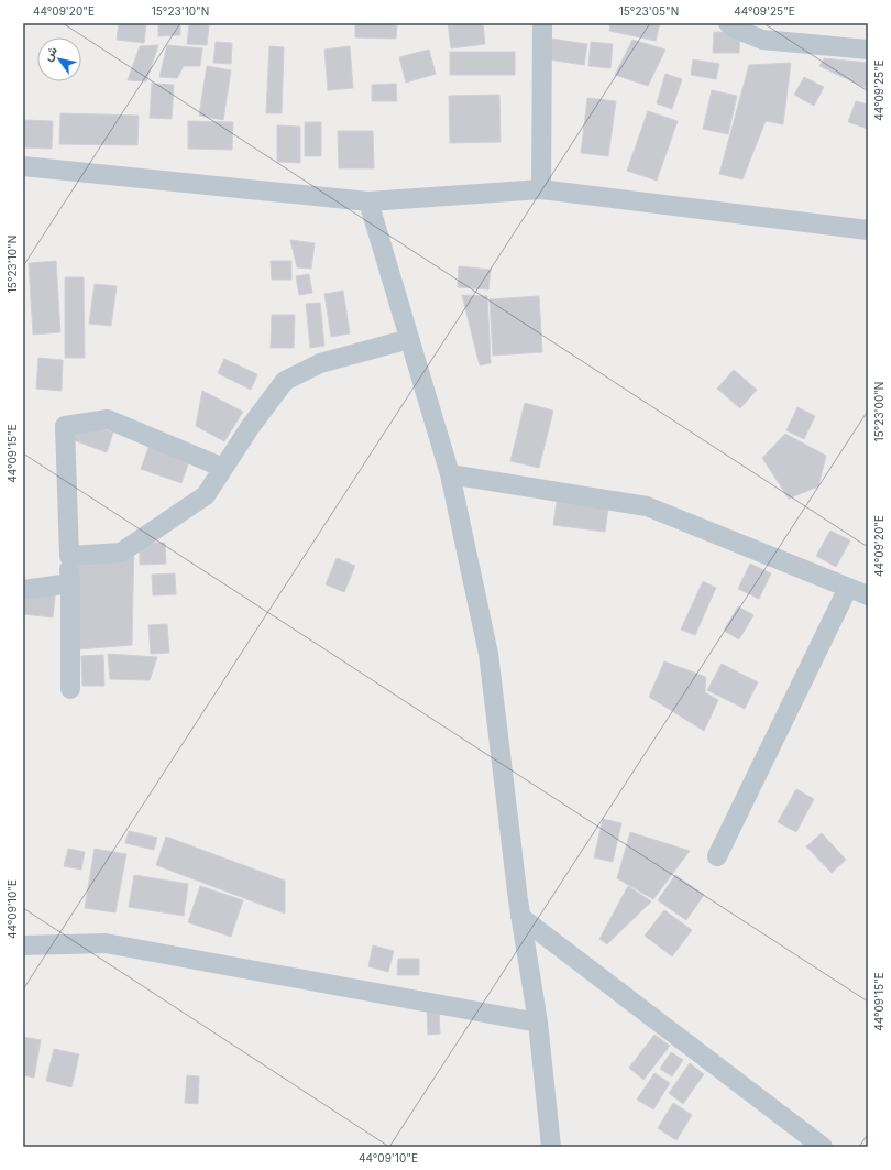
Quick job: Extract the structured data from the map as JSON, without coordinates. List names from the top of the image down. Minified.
{"north":"top left","coordinates":["44°09'20\"E","15°23'10\"N","15°23'05\"N","44°09'25\"E","15°23'00\"N","44°09'15\"E","44°09'10\"E"]}
